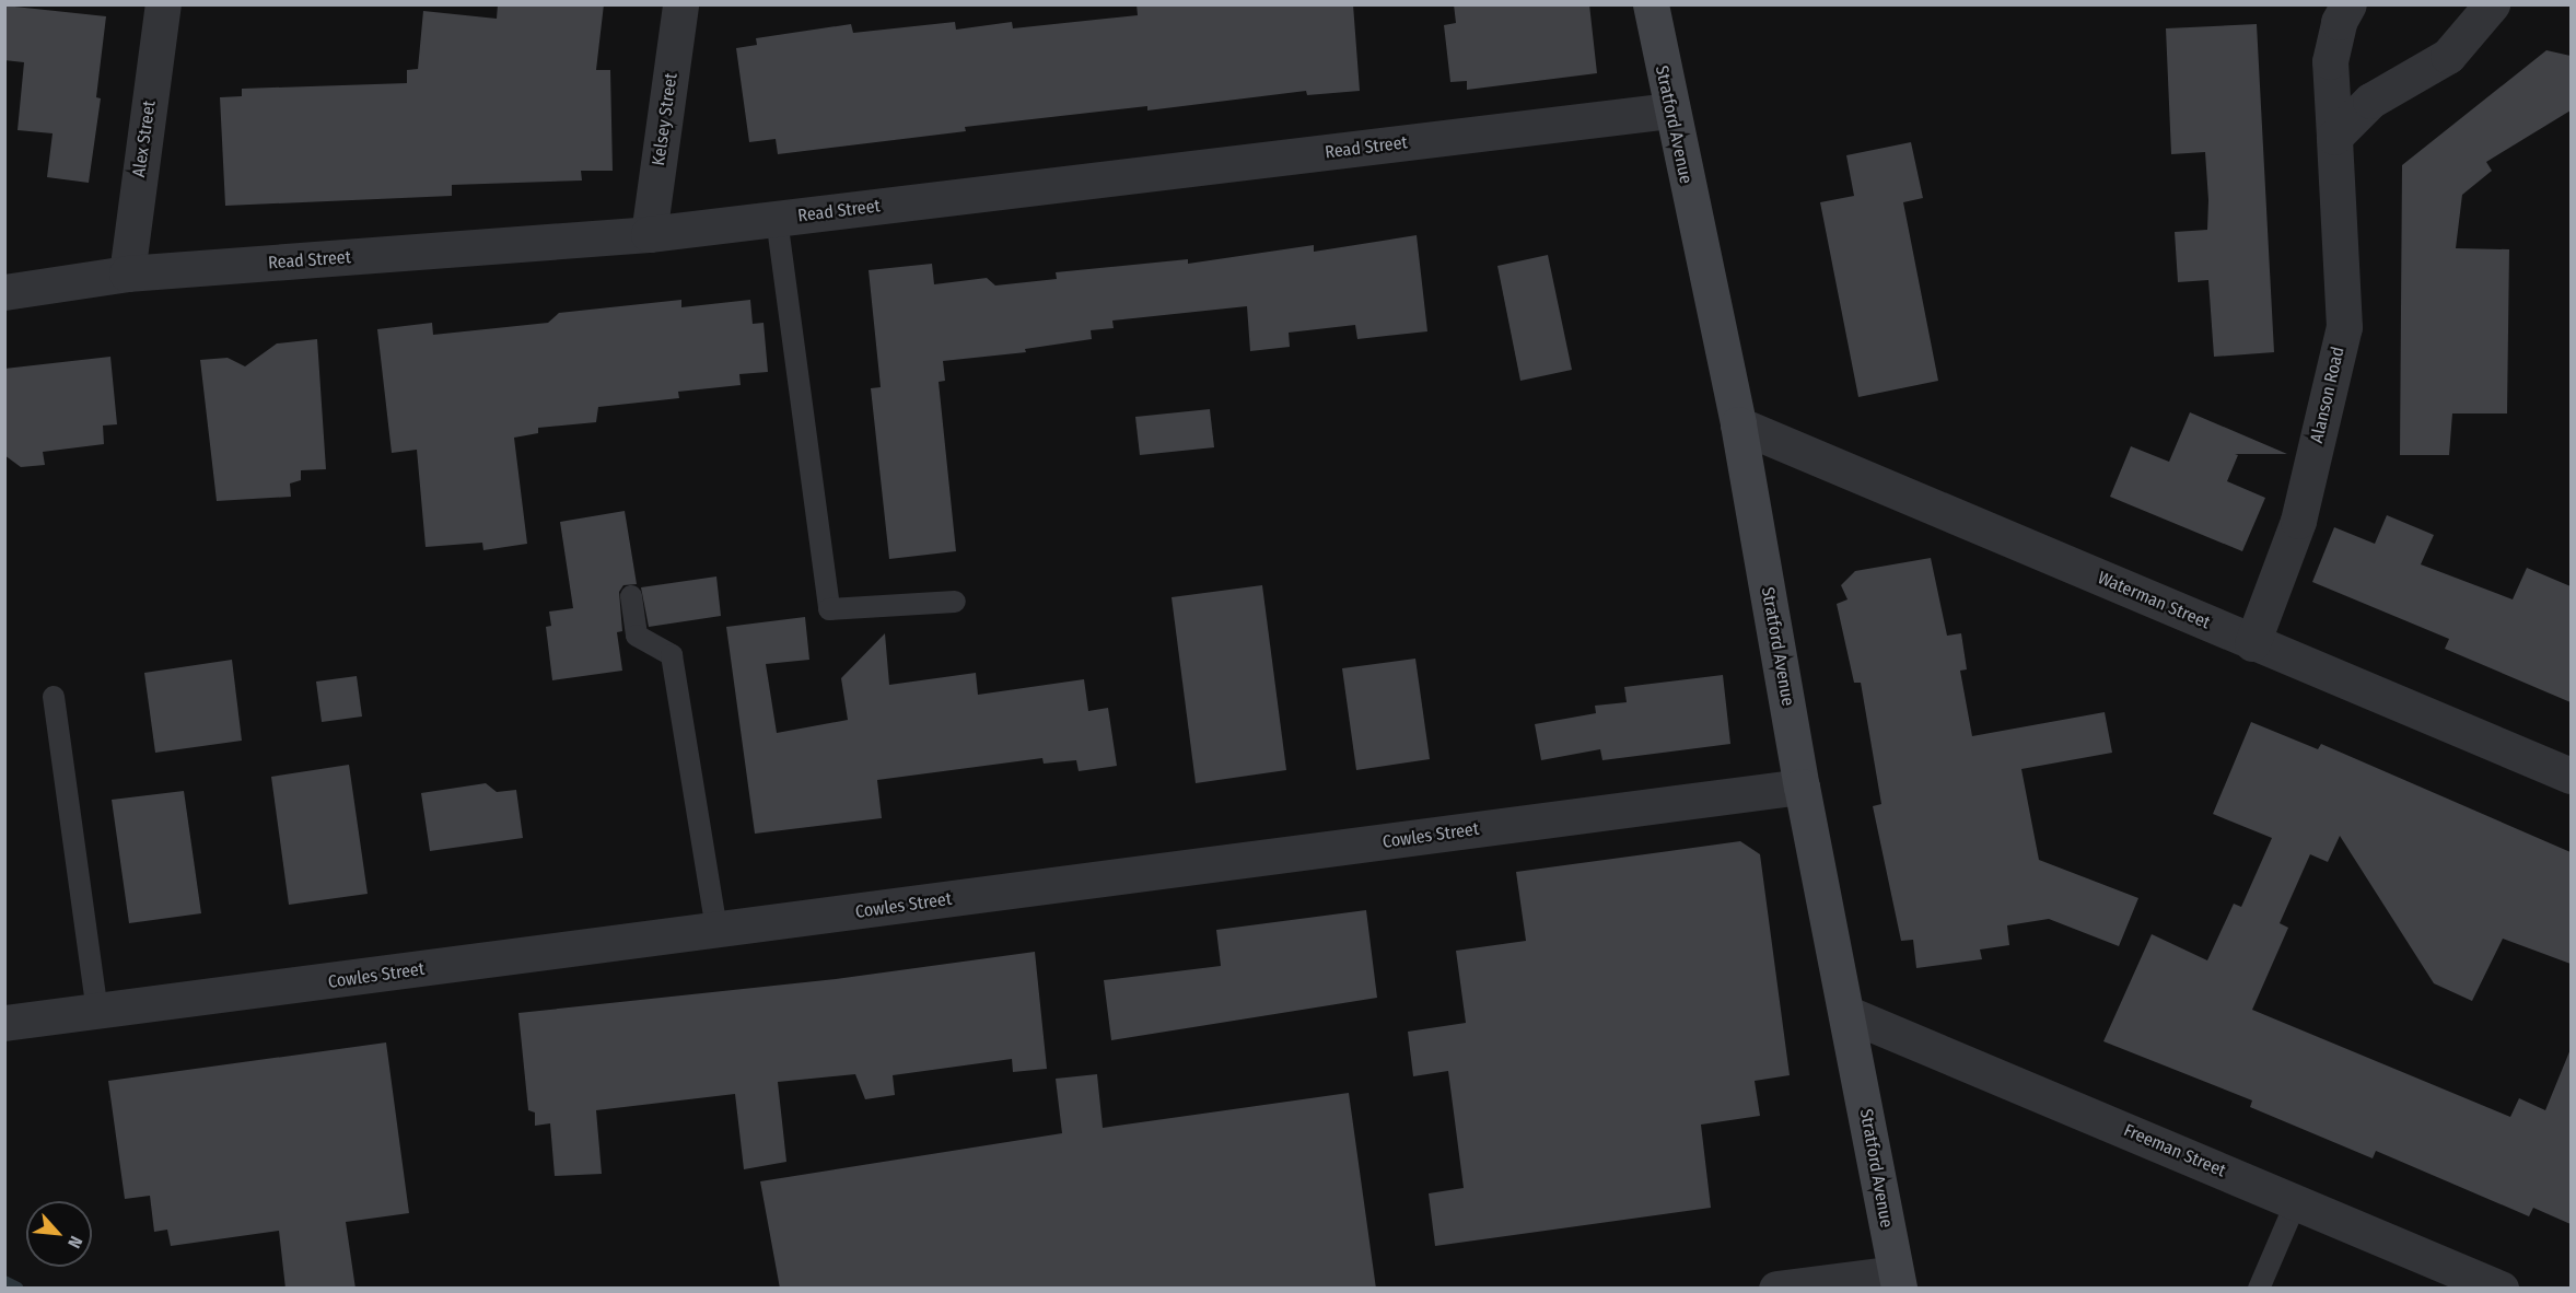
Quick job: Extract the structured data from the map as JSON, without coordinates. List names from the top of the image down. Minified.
{"streets":{"main road":["Stratford Avenue"],"street":["Kelsey Street","Alex Street","Read Street","Alanson Road","Waterman Street","Cowles Street","Freeman Street"]},"crossings":[["Kelsey Street","Read Street"],["Stratford Avenue","Read Street"],["Stratford Avenue","Waterman Street"],["Stratford Avenue","Cowles Street"],["Stratford Avenue","Freeman Street"],["Alex Street","Read Street"],["Alanson Road","Waterman Street"]],"north":"bottom right"}
